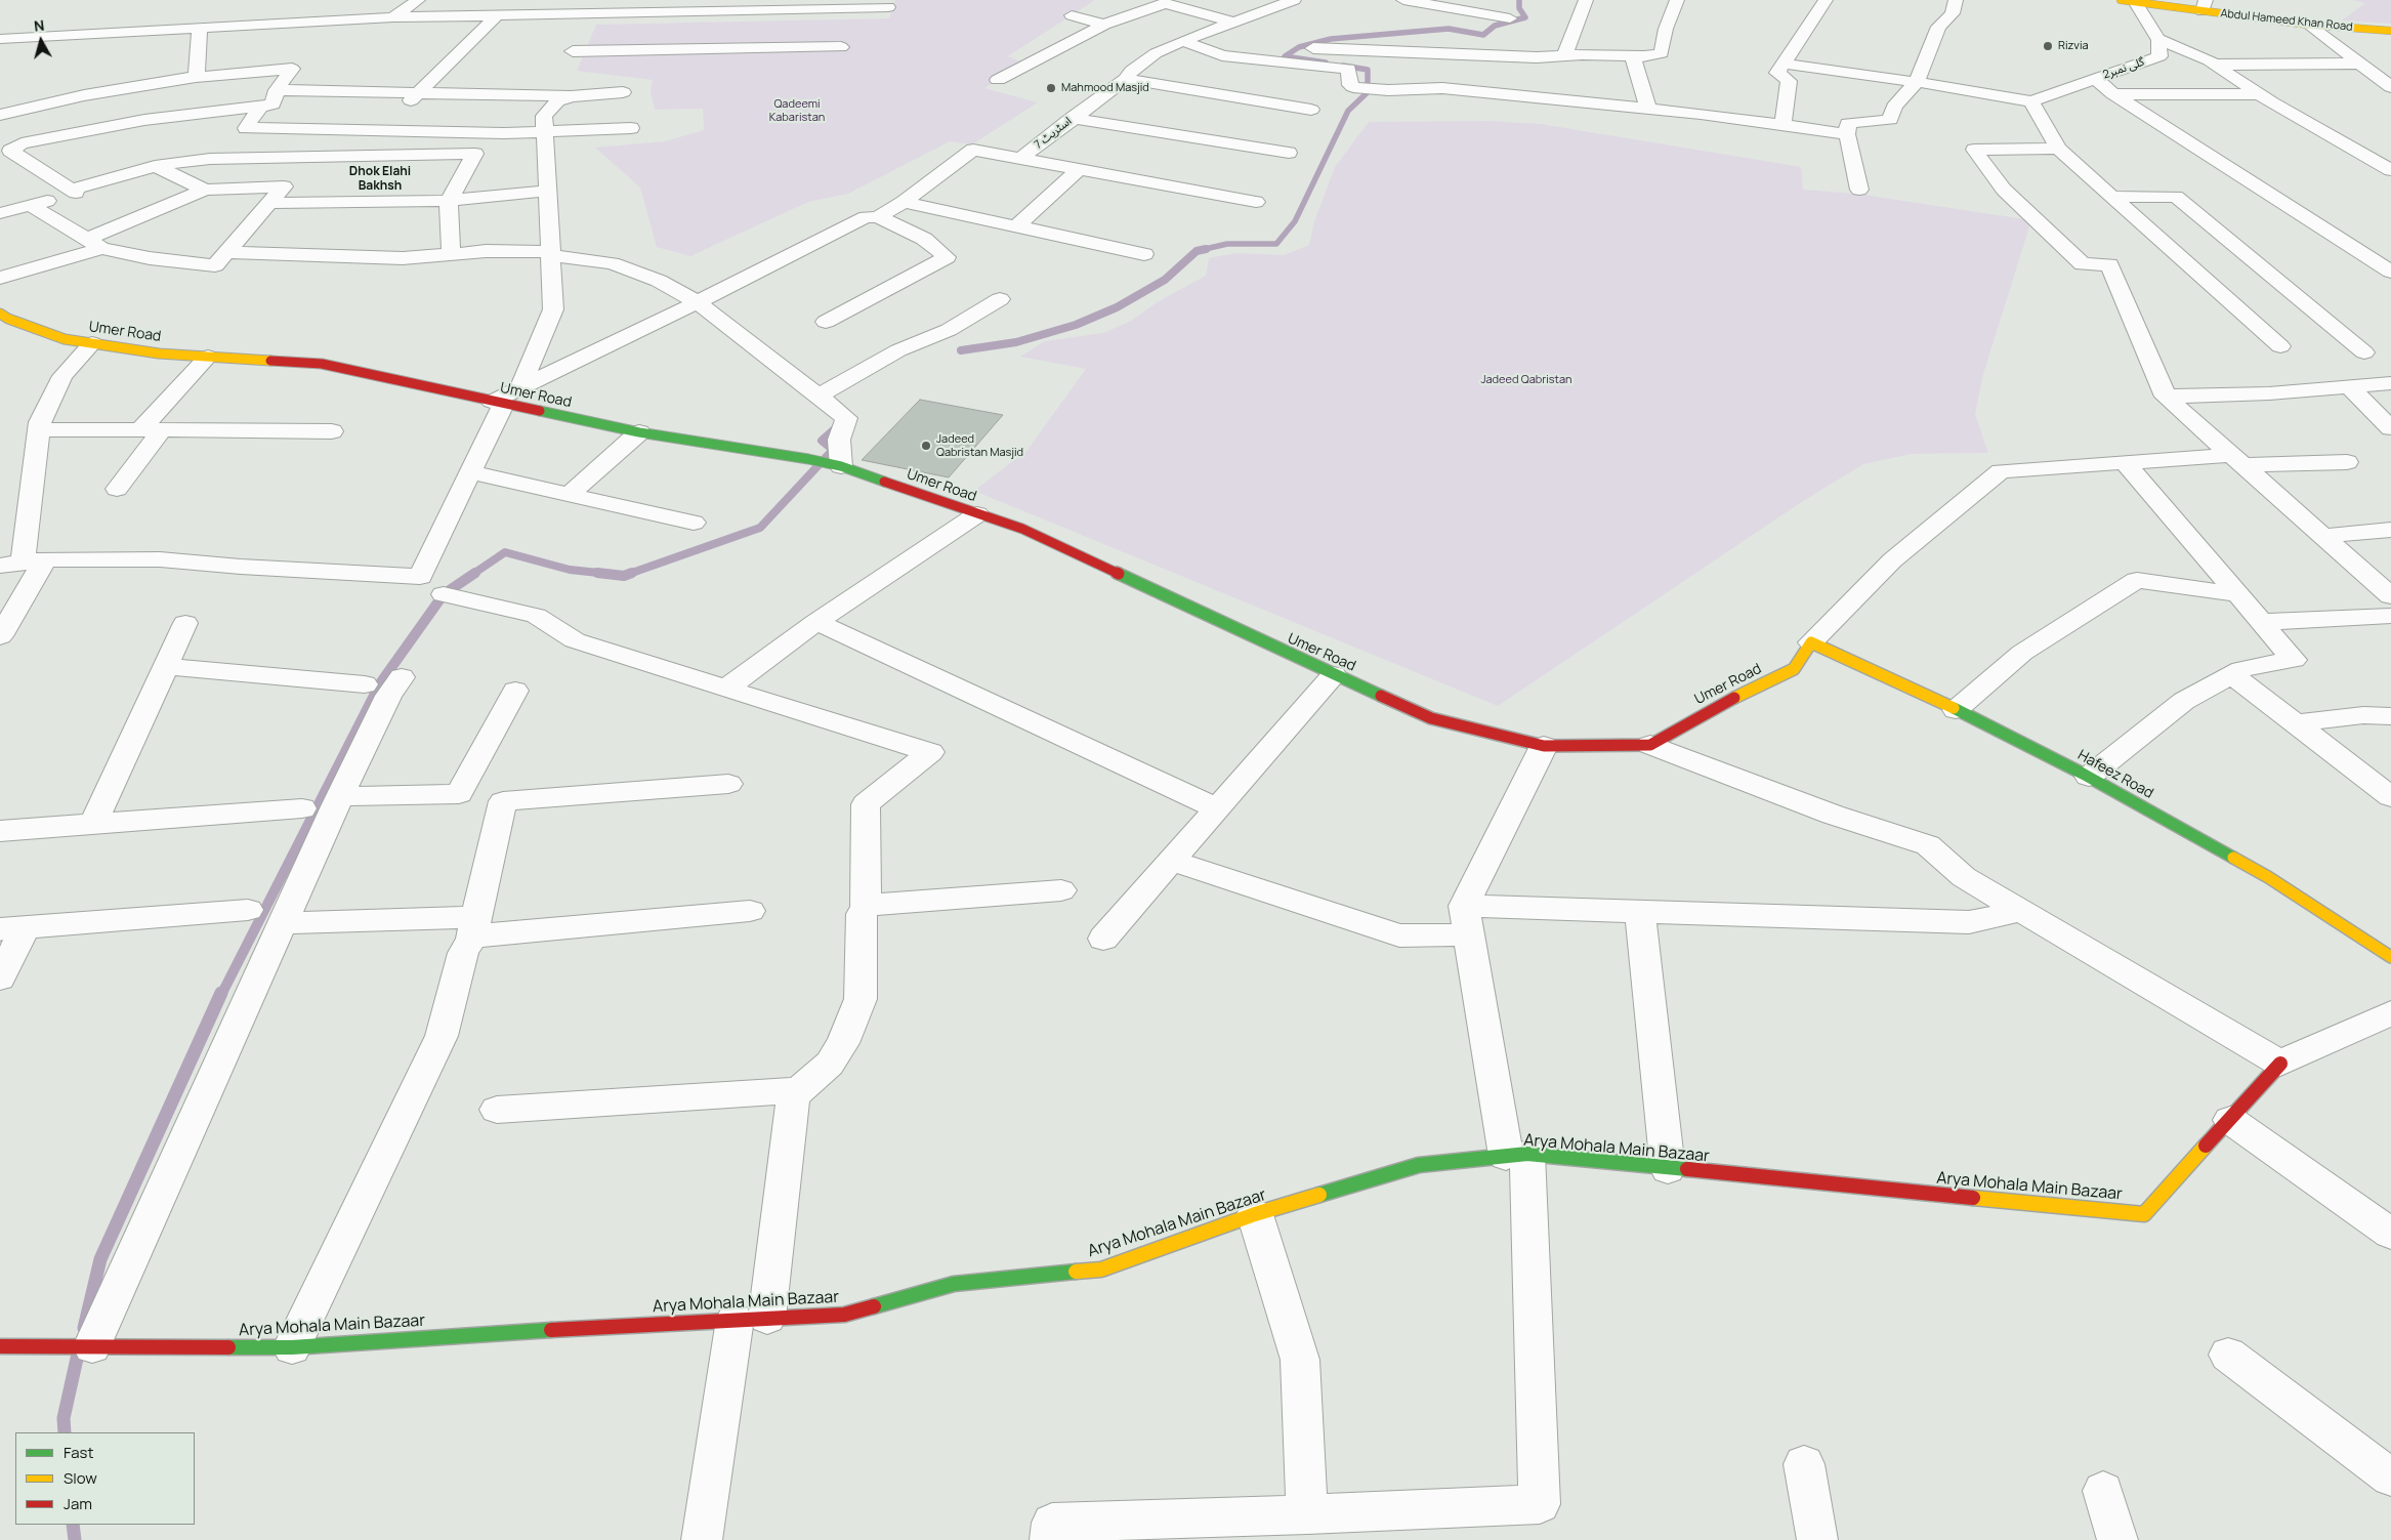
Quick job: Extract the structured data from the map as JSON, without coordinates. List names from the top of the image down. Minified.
{"streets":{"street":["Abdul Hameed Khan Road","گلی نمبر2","اسٹریٹ 7","Umer Road","Hafeez Road","Arya Mohala Main Bazaar"]},"crossings":[["Umer Road","Hafeez Road"]],"districts":["Dhok Elahi Bakhsh"],"parks":["Qadeemi Kabaristan","Jadeed Qabristan"],"places":["Rizvia","Mahmood Masjid","Jadeed Qabristan Masjid"],"legend":["Fast","Slow","Jam"],"north":"top"}
